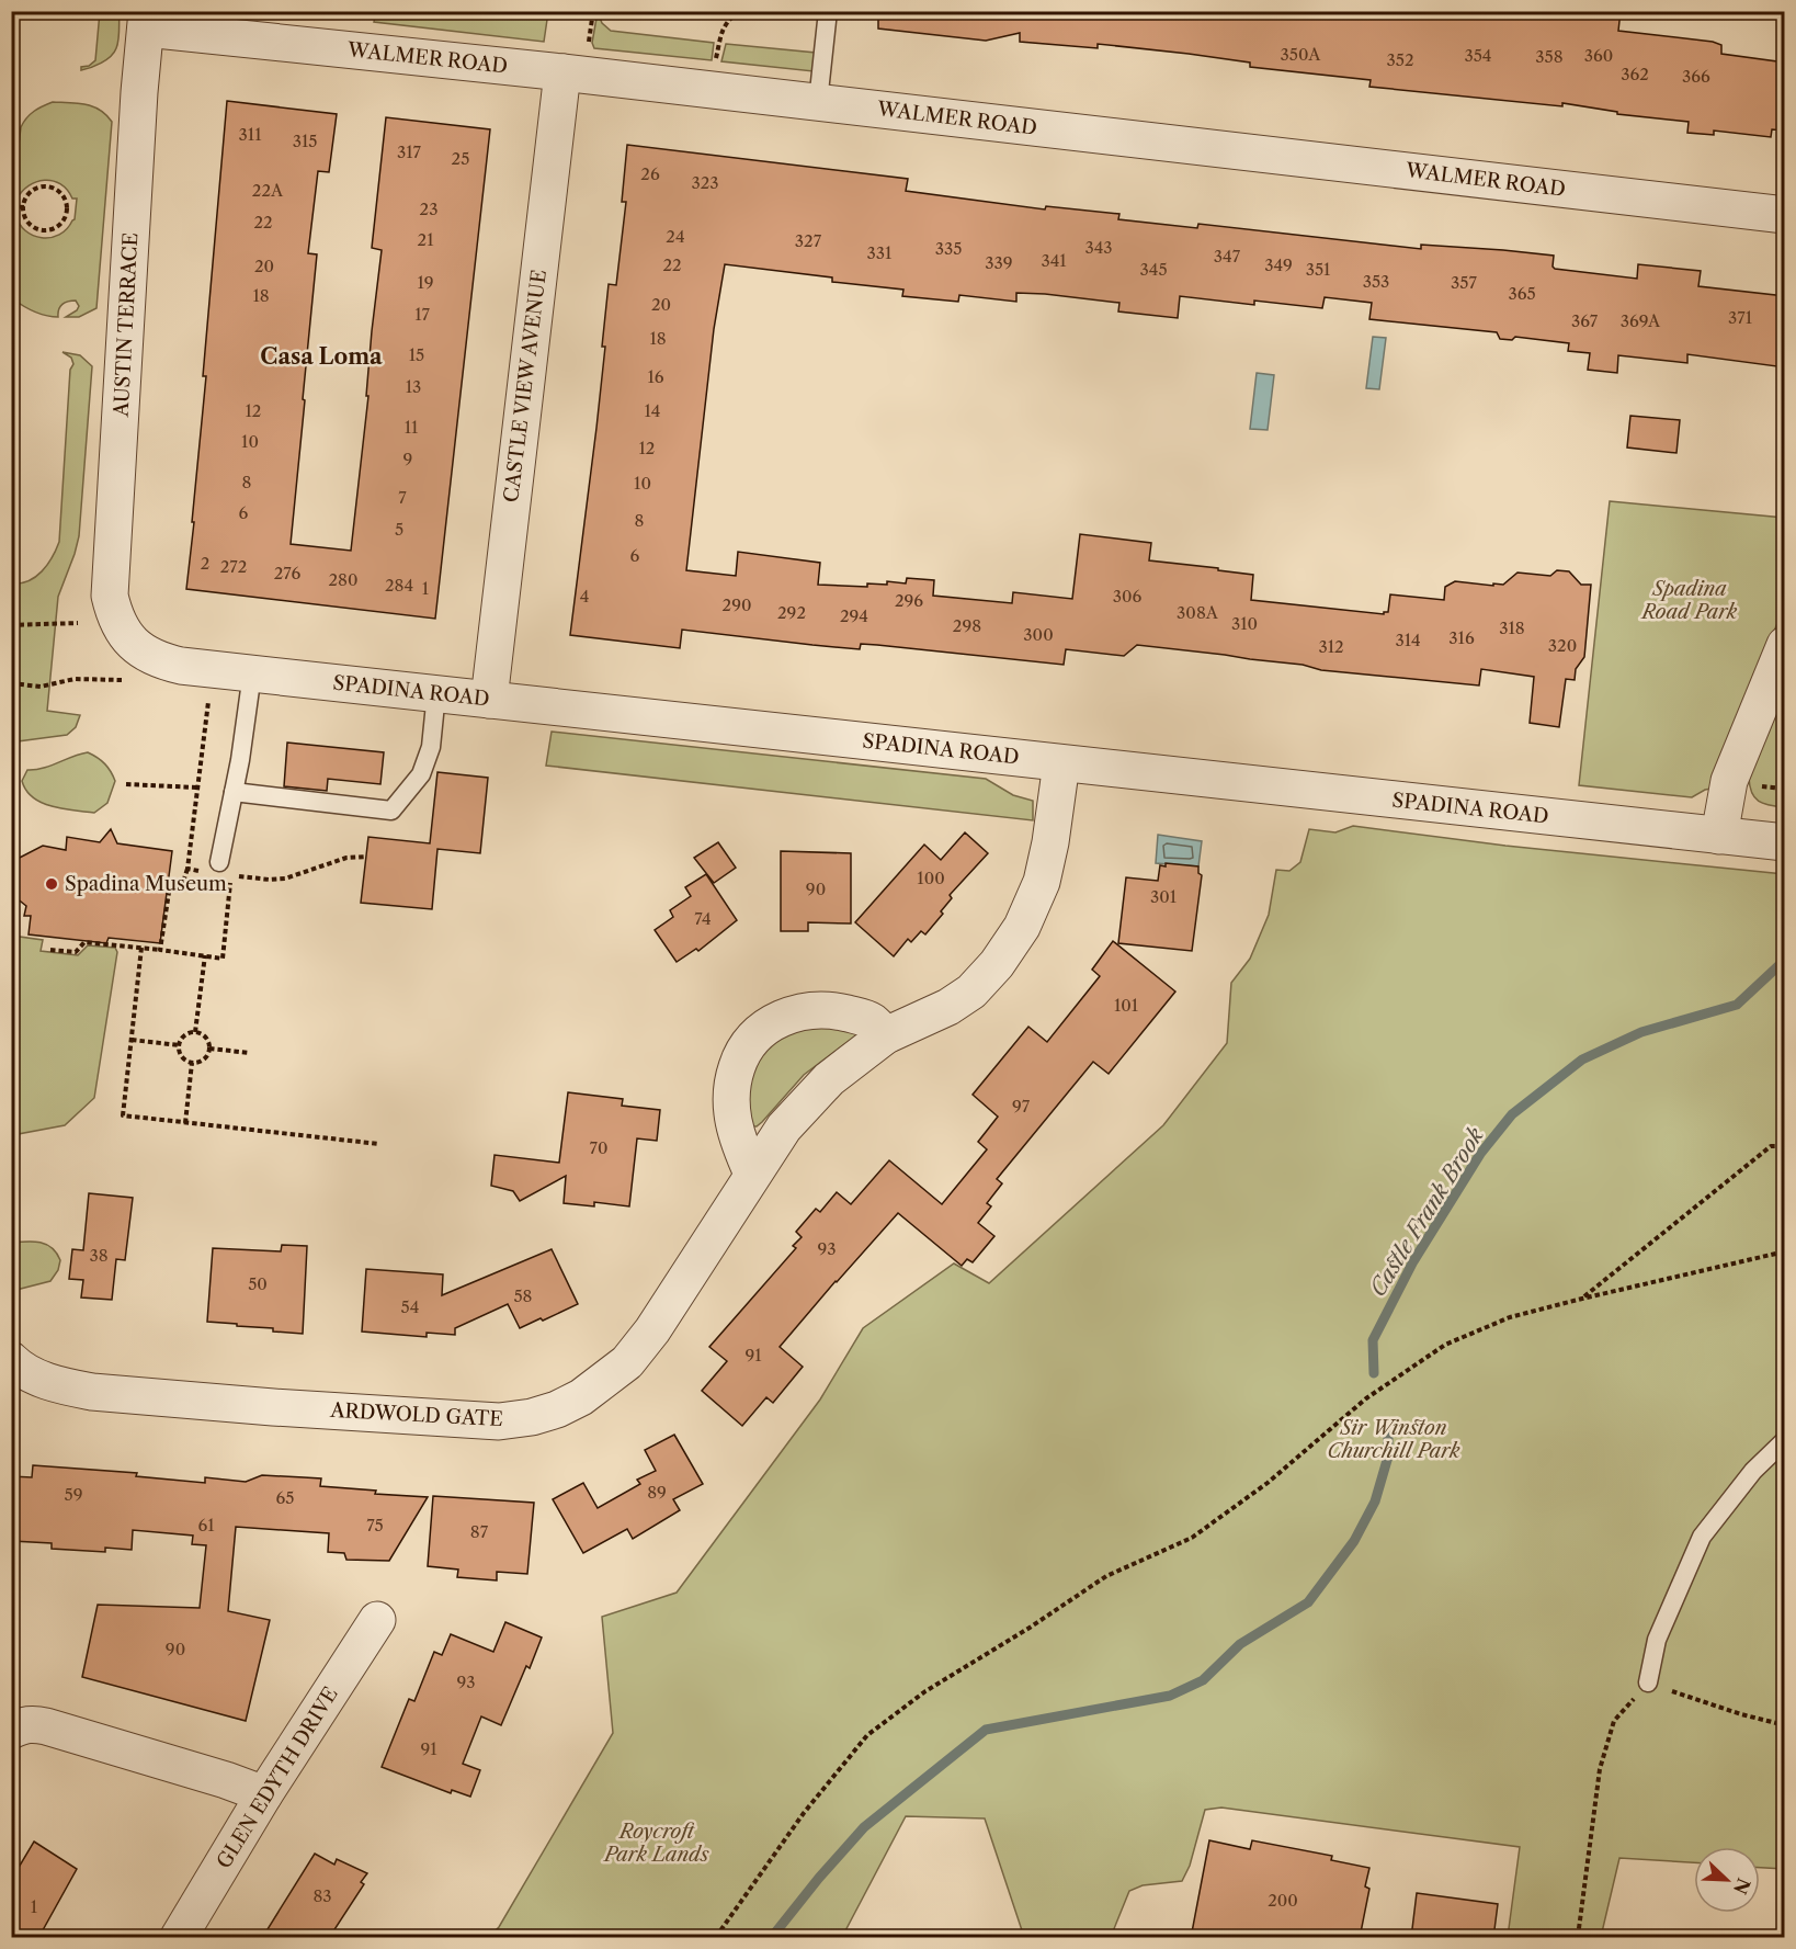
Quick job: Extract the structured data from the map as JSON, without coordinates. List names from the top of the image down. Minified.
{"streets":{"street":["WALMER ROAD","AUSTIN TERRACE","CASTLE VIEW AVENUE","SPADINA ROAD","ARDWOLD GATE","GLEN EDYTH DRIVE"]},"crossings":[["WALMER ROAD","AUSTIN TERRACE"],["WALMER ROAD","CASTLE VIEW AVENUE"],["AUSTIN TERRACE","SPADINA ROAD"],["CASTLE VIEW AVENUE","SPADINA ROAD"],["SPADINA ROAD","ARDWOLD GATE"]],"districts":["Casa Loma"],"water":["Castle Frank Brook"],"parks":["Spadina Road Park","Sir Winston Churchill Park","Roycroft Park Lands"],"places":["Spadina Museum"],"house_numbers":["350A","354","360","358","352","362","366","311","315","317","25","26","323","22A","23","22","24","21","327","343","335","331","347","341","339","22","349","20","345","351","353","19","357","365","18","20","17","371","367","369A","18","15","16","13","12","14","11","10","12","9","8","10","7","6","8","5","6","2","272","276","280","284","1","4","306","296","290","292","308A","294","310","298","318","300","316","314","320","312","100","90","301","74","101","97","70","93","38","50","58","54","91","89","59","65","61","75","87","90","93","91","83","200","1"],"north":"bottom right"}
